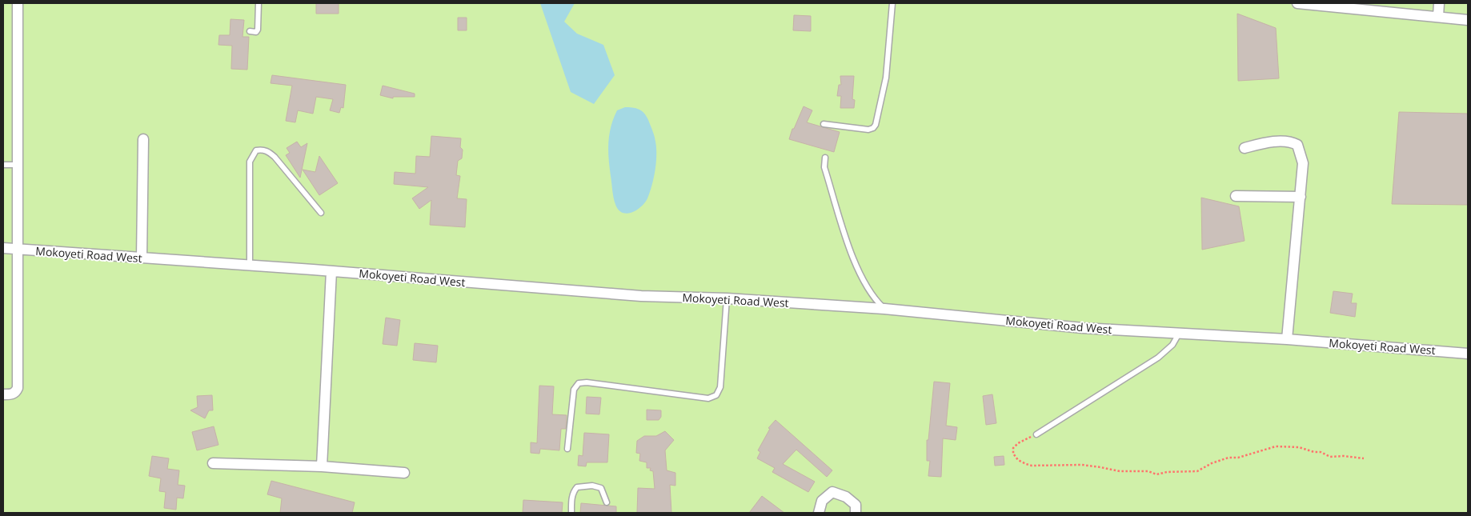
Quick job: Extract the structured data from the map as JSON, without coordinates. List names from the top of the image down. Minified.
{"streets":{"street":["Mokoyeti Road West"]}}
